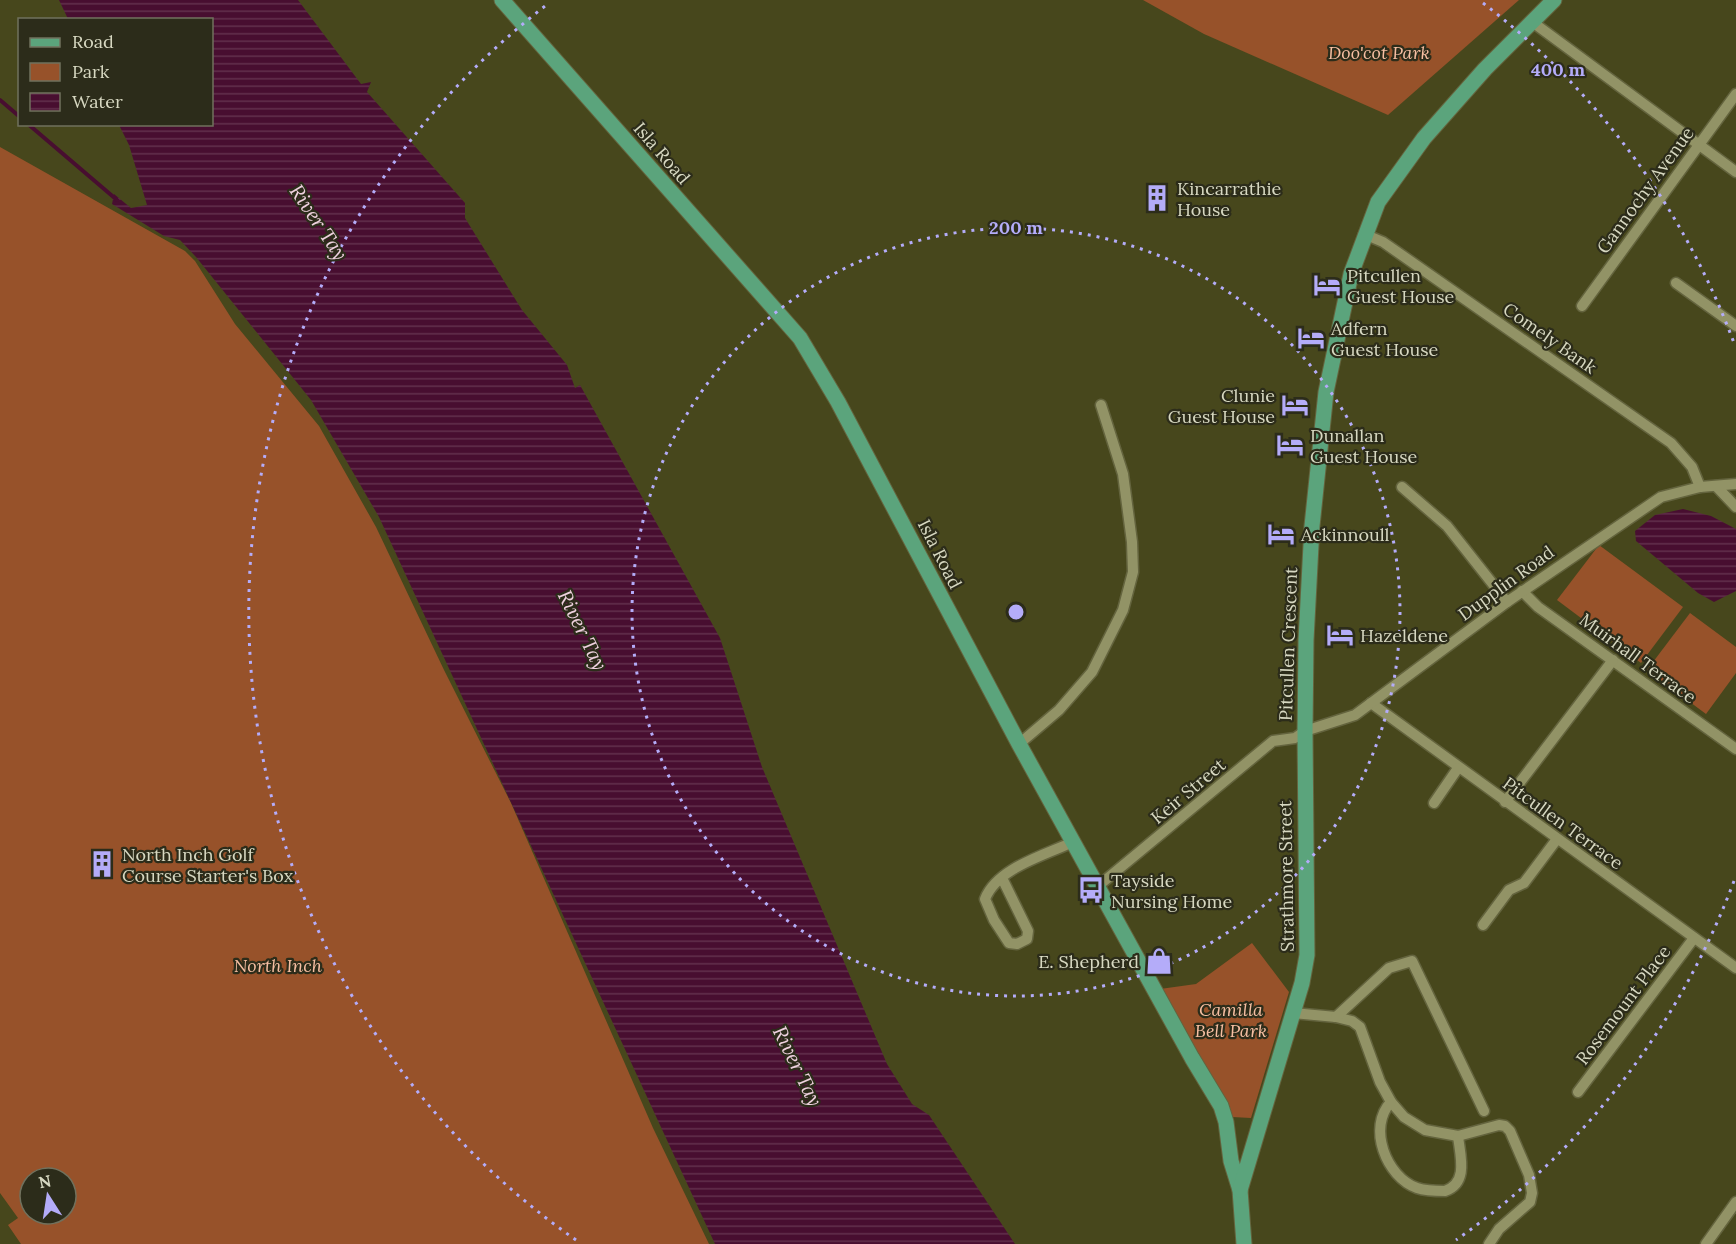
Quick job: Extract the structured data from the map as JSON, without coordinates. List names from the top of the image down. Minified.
{"streets":{"main road":["Isla Road","Pitcullen Crescent","Strathmore Street"],"street":["Gannochy Avenue","Comely Bank","Dupplin Road","Muirhall Terrace","Keir Street","Pitcullen Terrace","Rosemount Place"]},"crossings":[["Isla Road","Keir Street"],["Isla Road","Strathmore Street"],["Comely Bank","Dupplin Road"],["Comely Bank","Pitcullen Crescent"],["Dupplin Road","Pitcullen Crescent"],["Dupplin Road","Muirhall Terrace"],["Dupplin Road","Keir Street"],["Dupplin Road","Pitcullen Terrace"],["Dupplin Road","Strathmore Street"],["Pitcullen Crescent","Keir Street"],["Pitcullen Crescent","Strathmore Street"],["Keir Street","Strathmore Street"],["Pitcullen Terrace","Rosemount Place"]],"water":["River Tay"],"parks":["Doo'cot Park","North Inch","Camilla Bell Park"],"places":{"building":["Kincarrathie House","North Inch Golf Course Starter's Box"],"hotel":["Pitcullen Guest House","Adfern Guest House","Clunie Guest House","Dunallan Guest House","Ackinnoull","Hazeldene"],"bus stop":["Tayside Nursing Home"],"shop":["E. Shepherd"]},"legend":["Road","Park","Water"],"north":"top","rings":["400 m","200 m"]}
